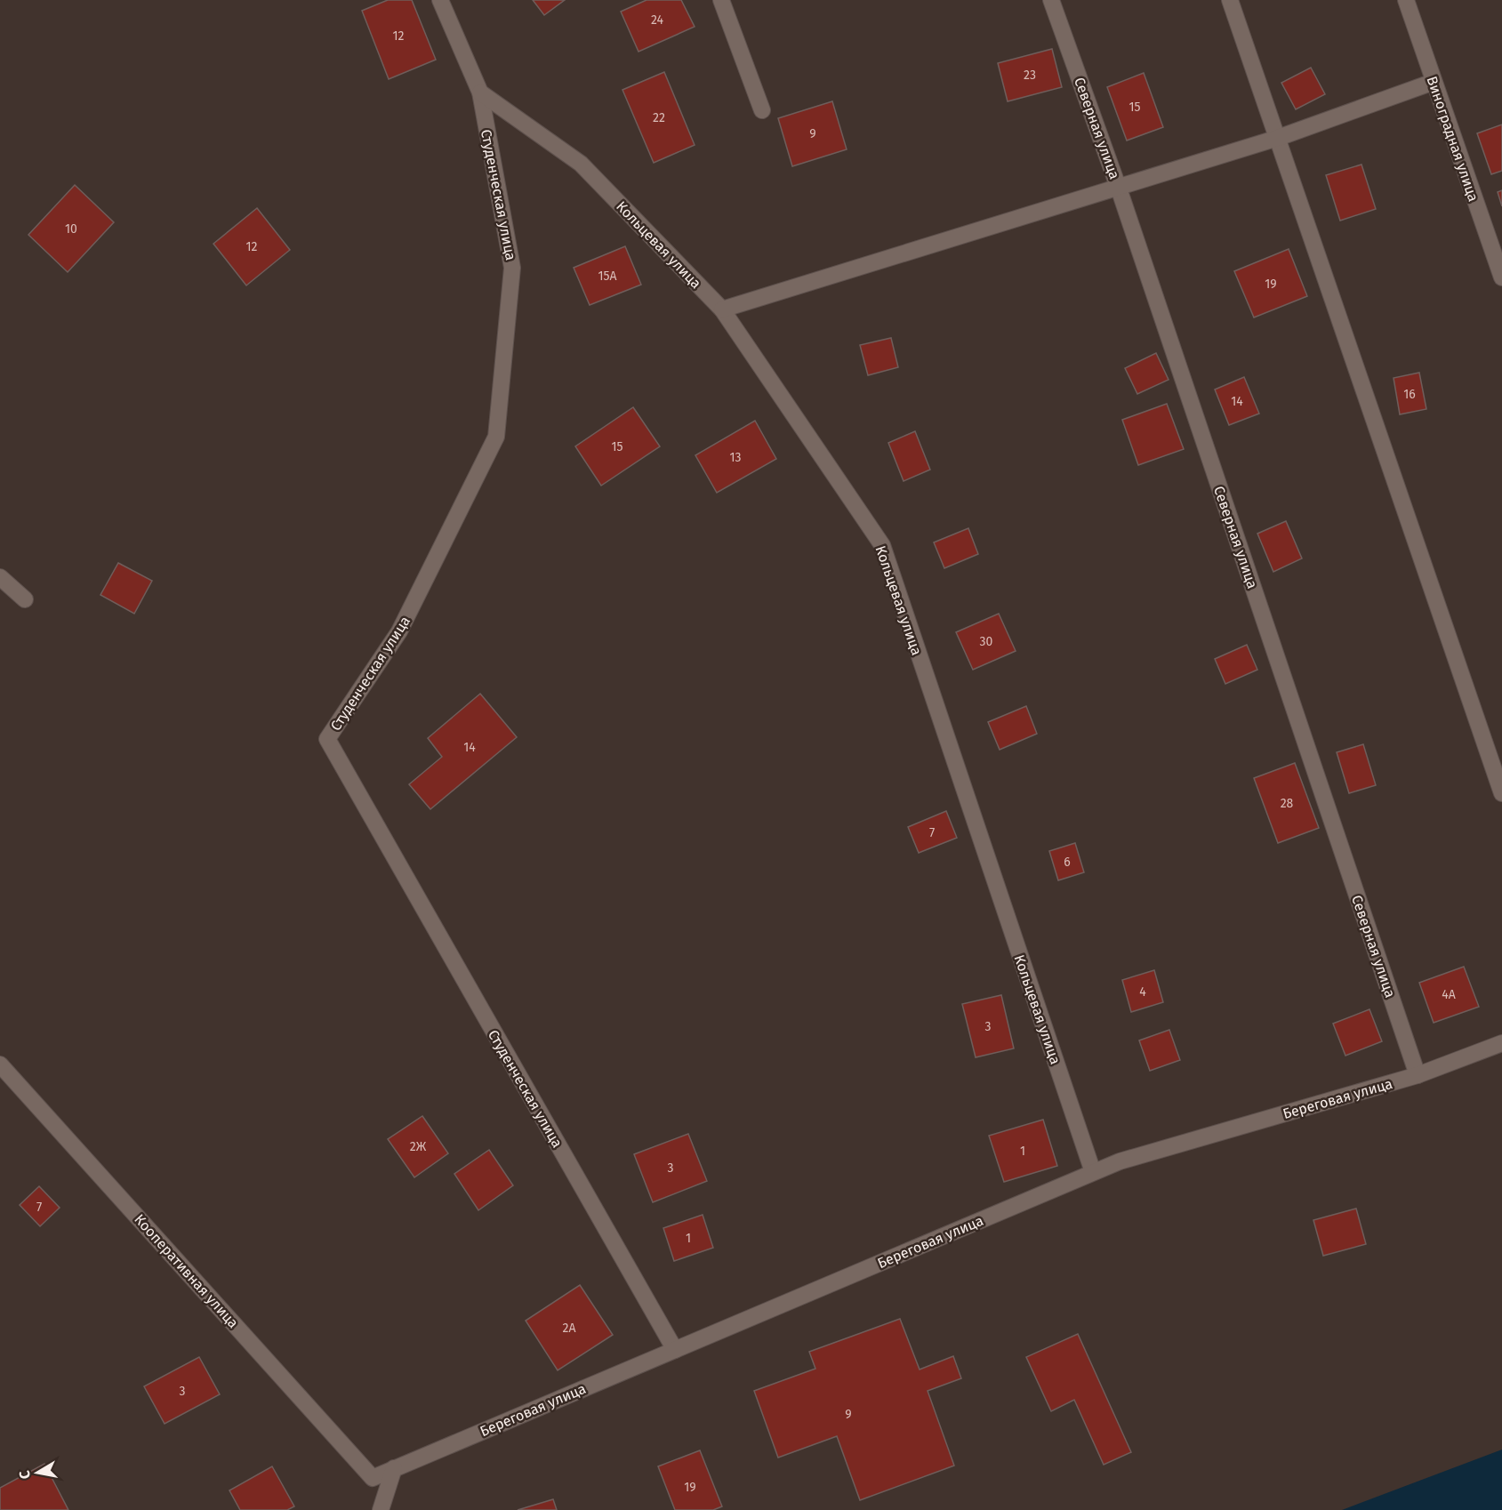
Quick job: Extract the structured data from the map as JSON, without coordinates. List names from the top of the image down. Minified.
{"streets":{"street":["Северная улица","Виноградная улица","Студенческая улица","Кольцевая улица","Береговая улица","Кооперативная улица"]},"crossings":[["Северная улица","Береговая улица"],["Студенческая улица","Кольцевая улица"],["Студенческая улица","Береговая улица"],["Кольцевая улица","Береговая улица"],["Береговая улица","Кооперативная улица"]],"house_numbers":["24","12","23","15","22","9","10","12","15А","19","16","14","15","13","30","14","28","7","6","4","4А","3","2Ж","1","3","7","1","2А","3","9","19"],"north":"left"}
